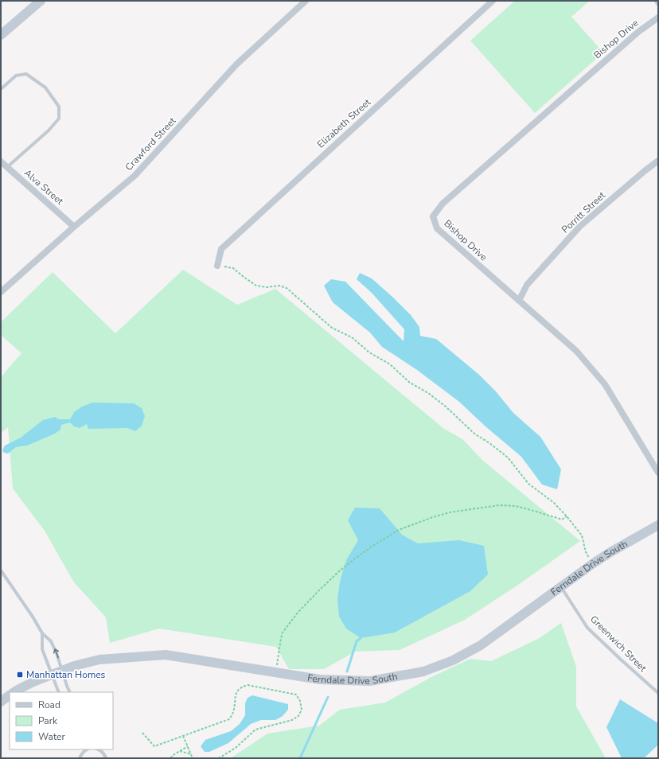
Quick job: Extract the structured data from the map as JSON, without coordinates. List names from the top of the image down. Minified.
{"streets":{"main road":["Ferndale Drive South"],"street":["Bishop Drive","Elizabeth Street","Crawford Street","Alva Street","Porritt Street"],"lane":["Greenwich Street"]},"crossings":[["Bishop Drive","Porritt Street"],["Crawford Street","Alva Street"],["Ferndale Drive South","Greenwich Street"]],"places":{"transit":["Manhattan Homes"]},"legend":["Road","Park","Water"]}
